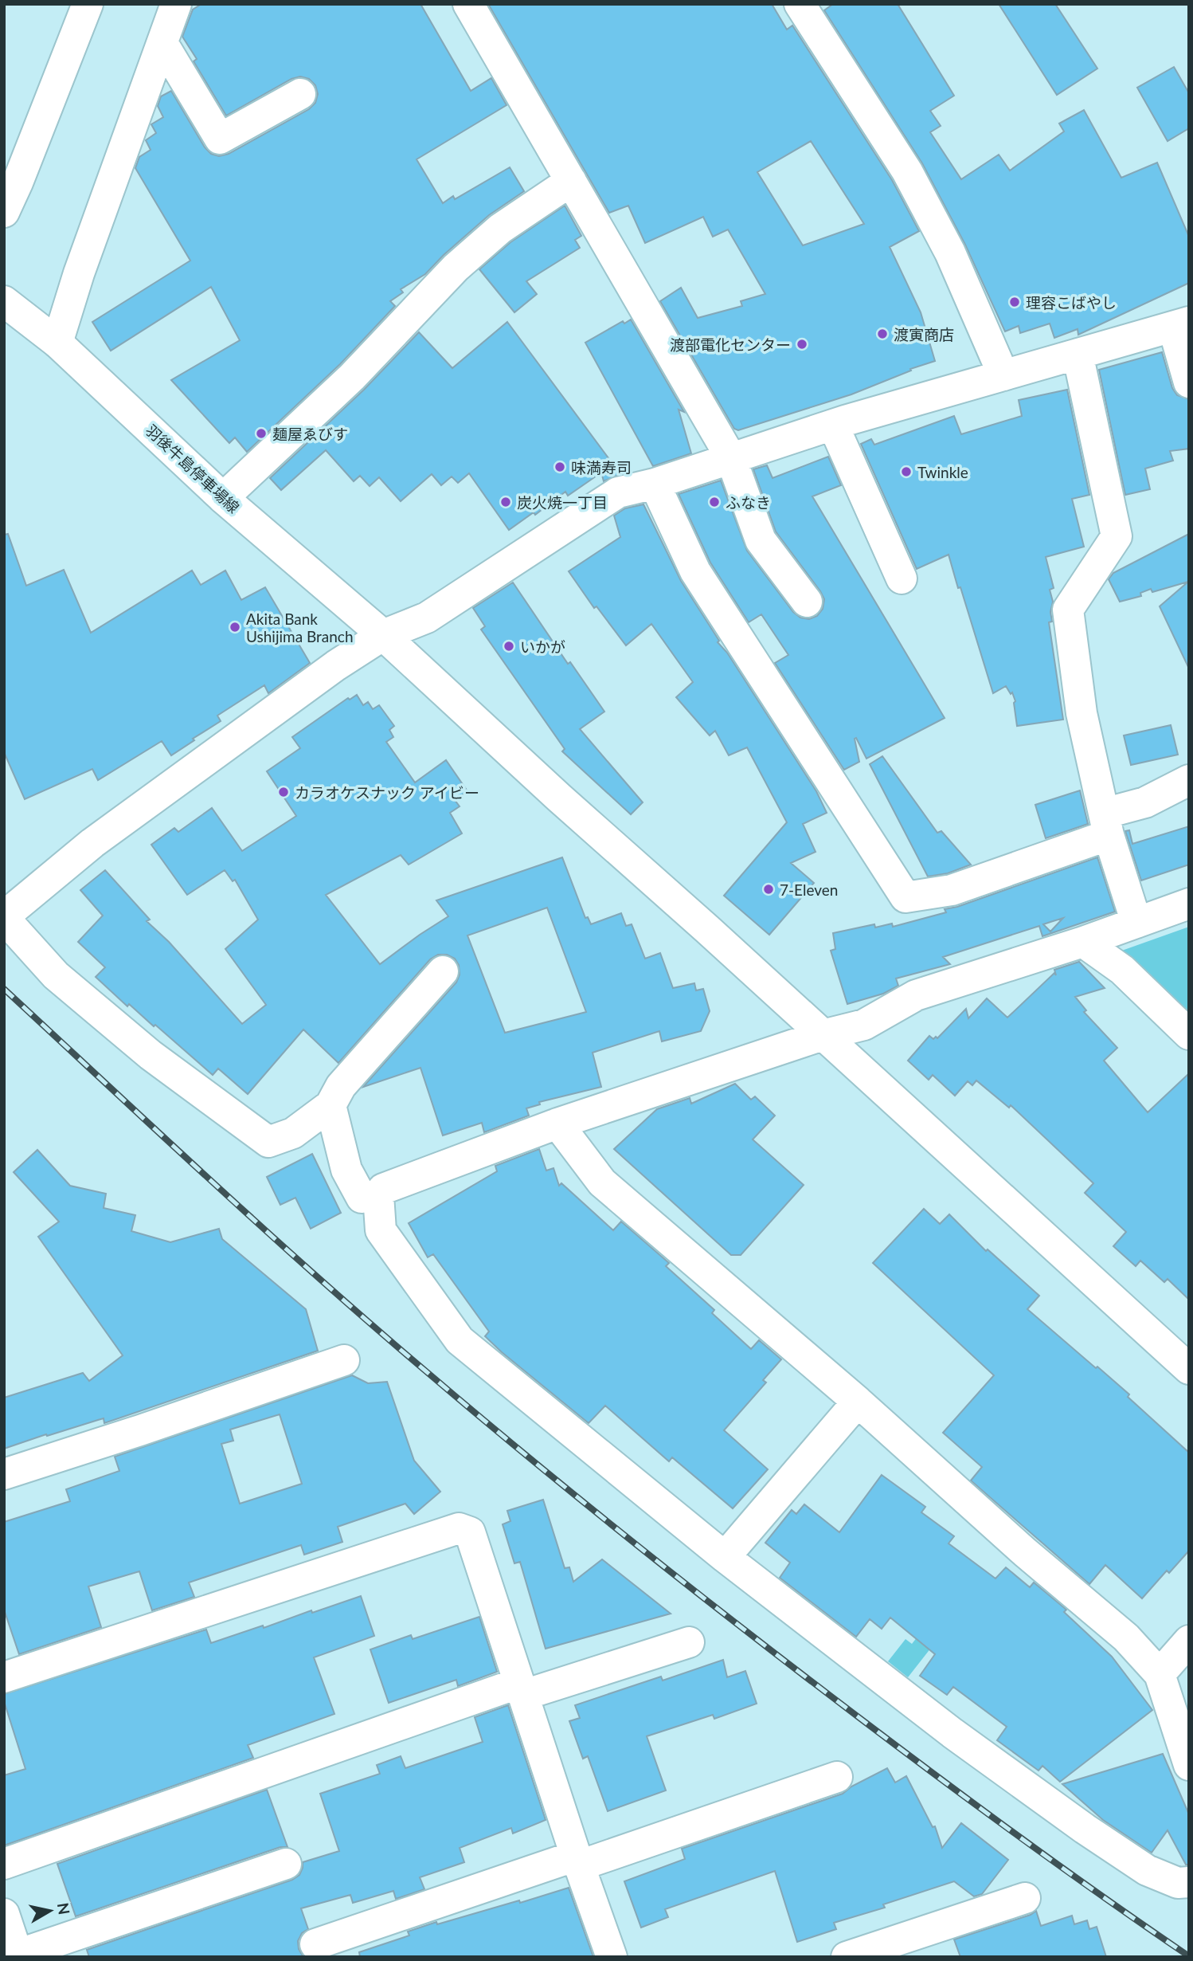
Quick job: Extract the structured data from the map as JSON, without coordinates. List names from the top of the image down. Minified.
{"streets":{"main road":["羽後牛島停車場線"]},"places":["理容こばやし","渡寅商店","渡部電化センター","麺屋ゑびす","味満寿司","Twinkle","炭火焼一丁目","ふなき","Akita Bank Ushijima Branch","いかが","カラオケスナック アイビー","7-Eleven"],"north":"right"}
